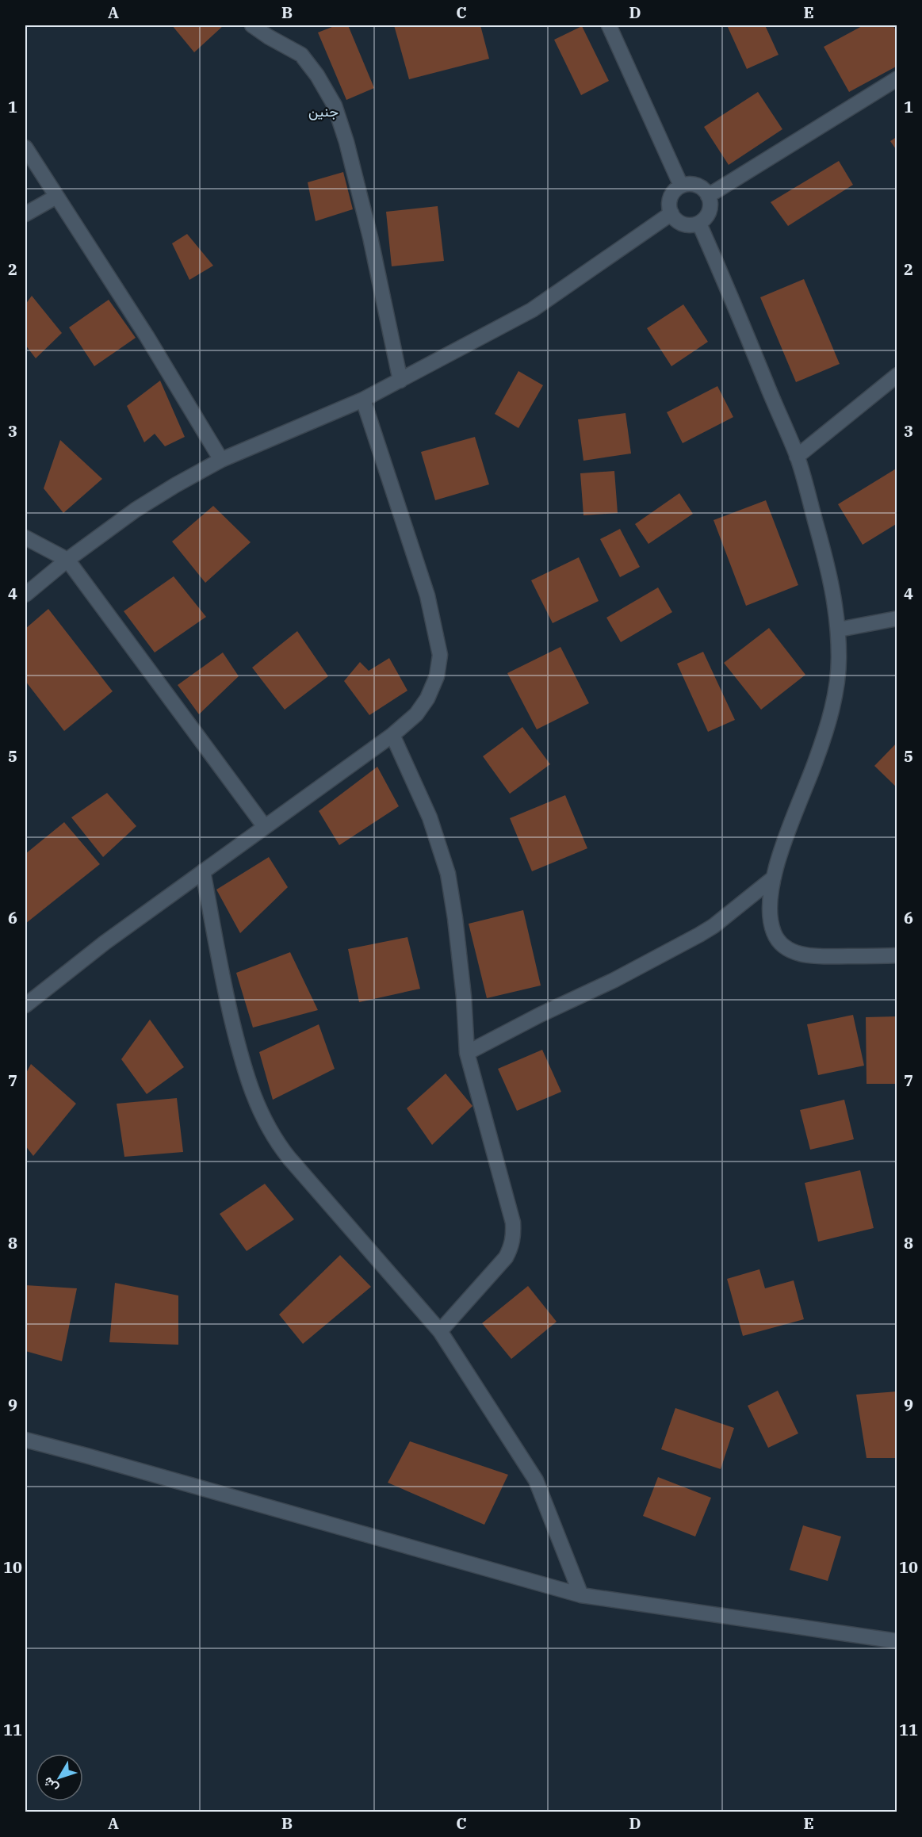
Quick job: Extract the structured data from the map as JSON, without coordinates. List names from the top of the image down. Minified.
{"districts":["جنين"],"north":"bottom left","grid":{"columns":["A","B","C","D","E"],"rows":["1","2","3","4","5","6","7","8","9","10","11"]}}
